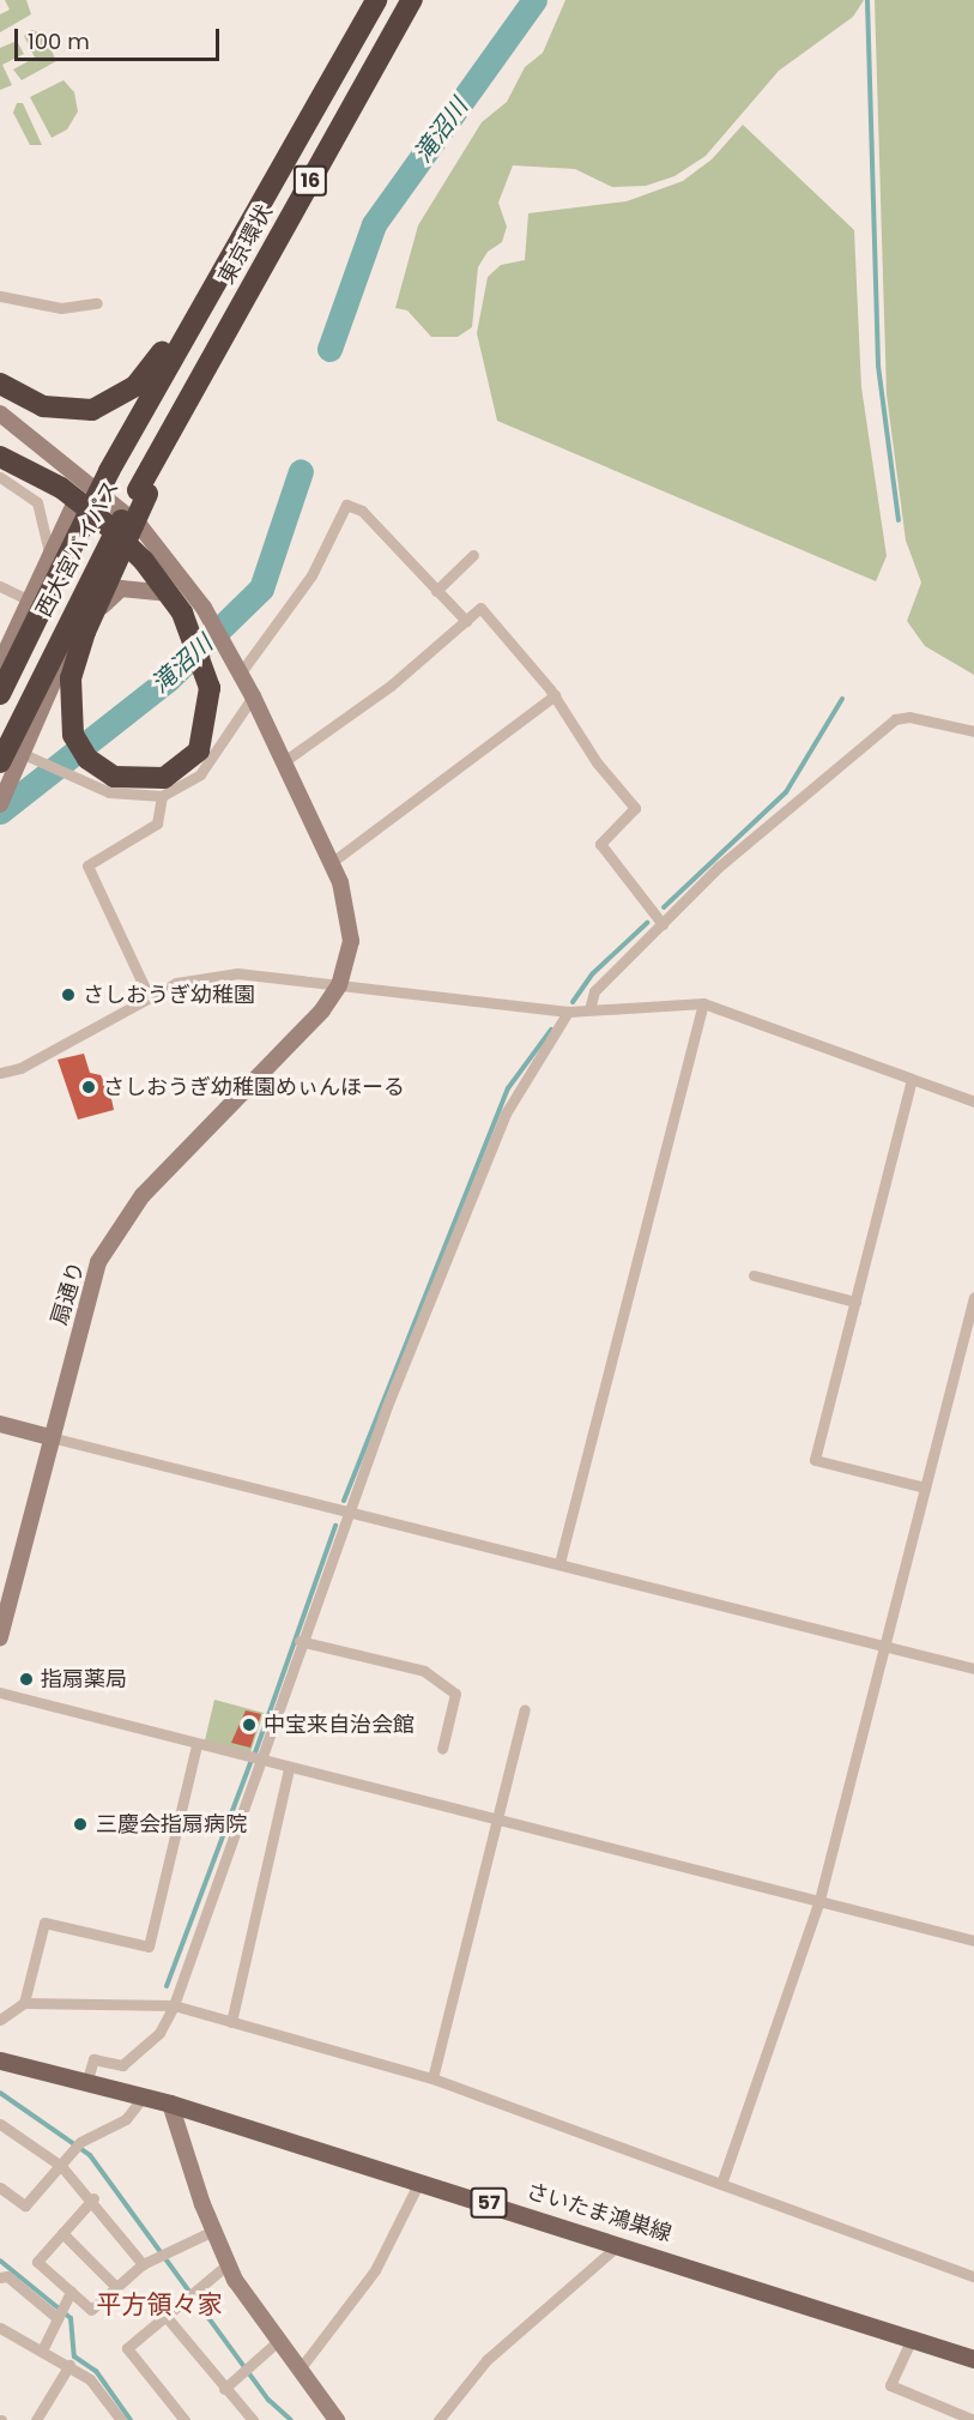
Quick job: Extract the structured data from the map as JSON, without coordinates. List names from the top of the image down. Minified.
{"streets":{"highway":["16","東京環状","西大宮バイパス"],"main road":["57","さいたま鴻巣線"],"street":["扇通り"]},"crossings":[["16","西大宮バイパス"],["東京環状","西大宮バイパス"]],"districts":["平方領々家"],"water":["滝沼川"],"places":["さしおうぎ幼稚園","さしおうぎ幼稚園めぃんほーる","指扇薬局","中宝来自治会館","三慶会指扇病院"],"scale_bar":"100 m"}
